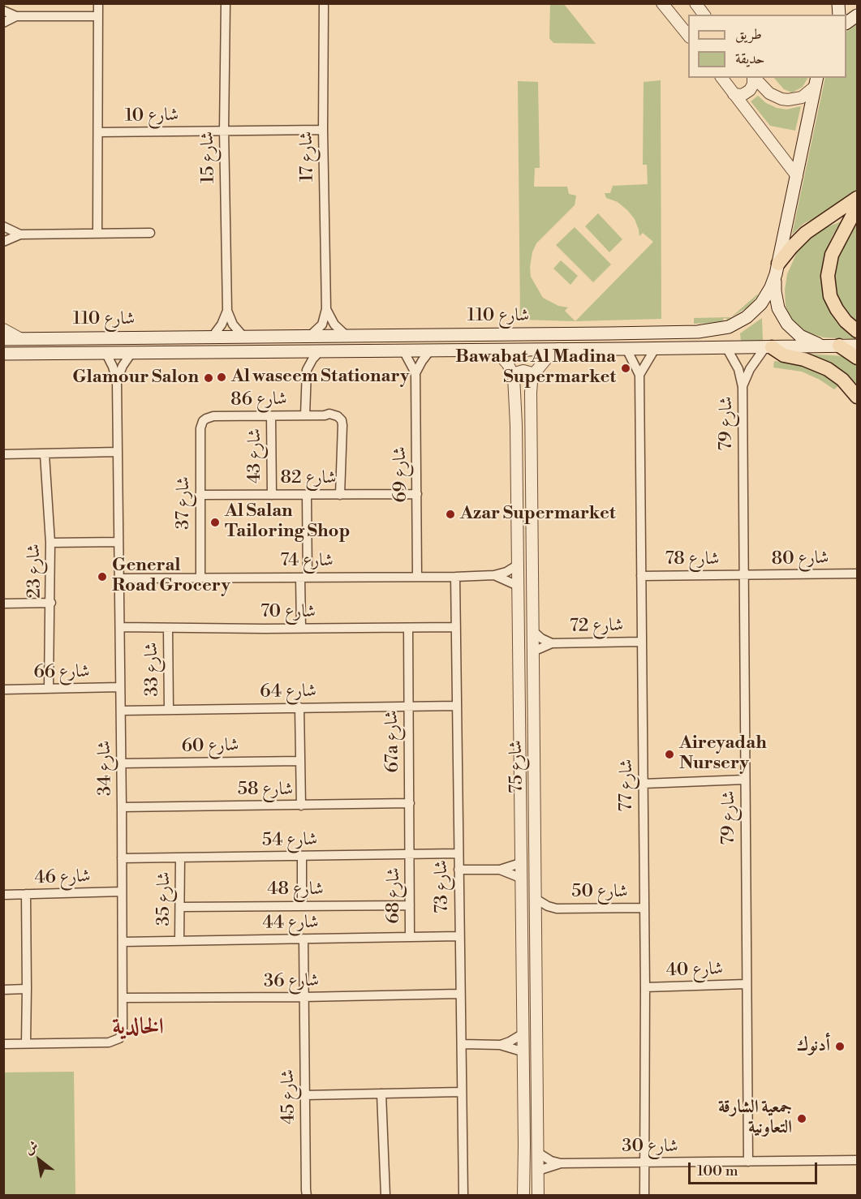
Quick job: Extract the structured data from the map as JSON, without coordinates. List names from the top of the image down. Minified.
{"streets":{"main road":["شارع 110"],"street":["شارع 10","شارع 17","شارع 15","شارع 86","شارع 79","شارع 43","شارع 69","شارع 82","شارع 37","شارع 80","شارع 78","شارع 74","شارع 23","شارع 70","شارع 72","شارع 33","شارع 66","شارع 64","67a شارع","شارع 60","شارع 75","شارع 34","شارع 77","شارع 58","شارع 54","شارع 46","شارع 73","شارع 48","شارع 50","شارع 68","شارع 35","شارع 44","شارع 40","شارع 36","شارع 45","شارع 30"]},"crossings":[["شارع 10","شارع 17"],["شارع 10","شارع 15"],["شارع 17","شارع 110"],["شارع 15","شارع 110"],["شارع 110","شارع 79"],["شارع 110","شارع 69"],["شارع 110","شارع 75"],["شارع 110","شارع 34"],["شارع 110","شارع 77"],["شارع 86","شارع 43"],["شارع 86","شارع 82"],["شارع 86","شارع 37"],["شارع 79","شارع 80"],["شارع 79","شارع 78"],["شارع 79","شارع 40"],["شارع 79","شارع 30"],["شارع 43","شارع 82"],["شارع 69","شارع 82"],["شارع 69","شارع 74"],["شارع 82","شارع 37"],["شارع 37","شارع 74"],["شارع 80","شارع 78"],["شارع 78","شارع 77"],["شارع 74","شارع 75"],["شارع 74","شارع 34"],["شارع 74","شارع 73"],["شارع 23","شارع 66"],["شارع 70","شارع 33"],["شارع 70","67a شارع"],["شارع 70","شارع 34"],["شارع 70","شارع 73"],["شارع 72","شارع 75"],["شارع 72","شارع 77"],["شارع 33","شارع 64"],["شارع 66","شارع 34"],["شارع 64","67a شارع"],["شارع 64","شارع 34"],["شارع 64","شارع 73"],["67a شارع","شارع 58"],["67a شارع","شارع 54"],["67a شارع","شارع 68"],["شارع 60","شارع 34"],["شارع 75","شارع 50"],["شارع 75","شارع 30"],["شارع 34","شارع 58"],["شارع 34","شارع 54"],["شارع 34","شارع 46"],["شارع 34","شارع 44"],["شارع 34","شارع 36"],["شارع 77","شارع 50"],["شارع 77","شارع 40"],["شارع 77","شارع 30"],["شارع 54","شارع 73"],["شارع 54","شارع 68"],["شارع 54","شارع 35"],["شارع 73","شارع 44"],["شارع 73","شارع 36"],["شارع 48","شارع 68"],["شارع 48","شارع 35"],["شارع 68","شارع 44"],["شارع 35","شارع 44"],["شارع 44","شارع 45"],["شارع 36","شارع 45"]],"districts":["الخالدية"],"places":["Bawabat Al Madina Supermarket","Al waseem Stationary","Glamour Salon","Azar Supermarket","Al Salan Tailoring Shop","General Road Grocery","Aireyadah Nursery","أدنوك","جمعية الشارقة التعاونية"],"legend":["طريق","حديقة"],"scale_bar":"100 m","north":"top left"}
